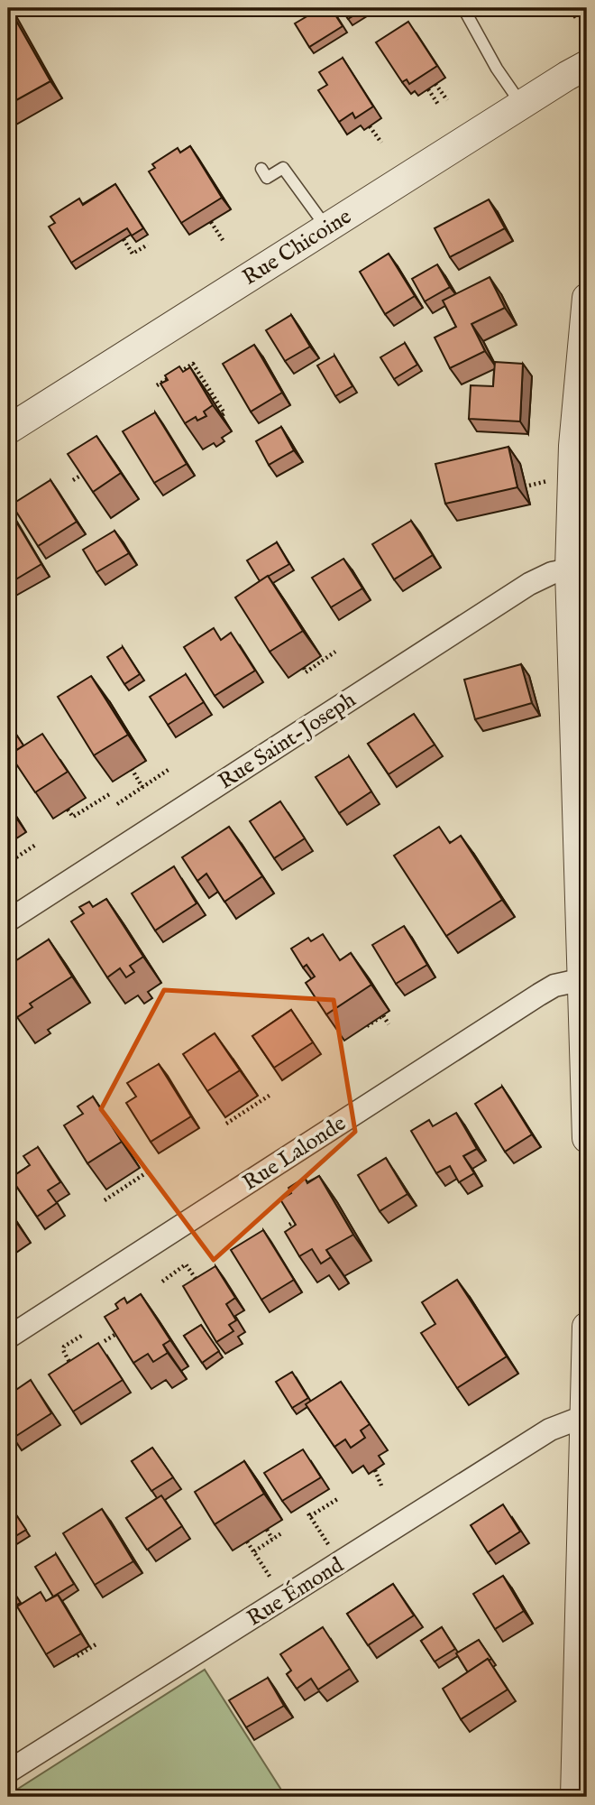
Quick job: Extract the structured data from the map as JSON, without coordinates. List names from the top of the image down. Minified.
{"streets":{"street":["Rue Chicoine","Rue Saint-Joseph","Rue Lalonde","Rue Émond"]}}
